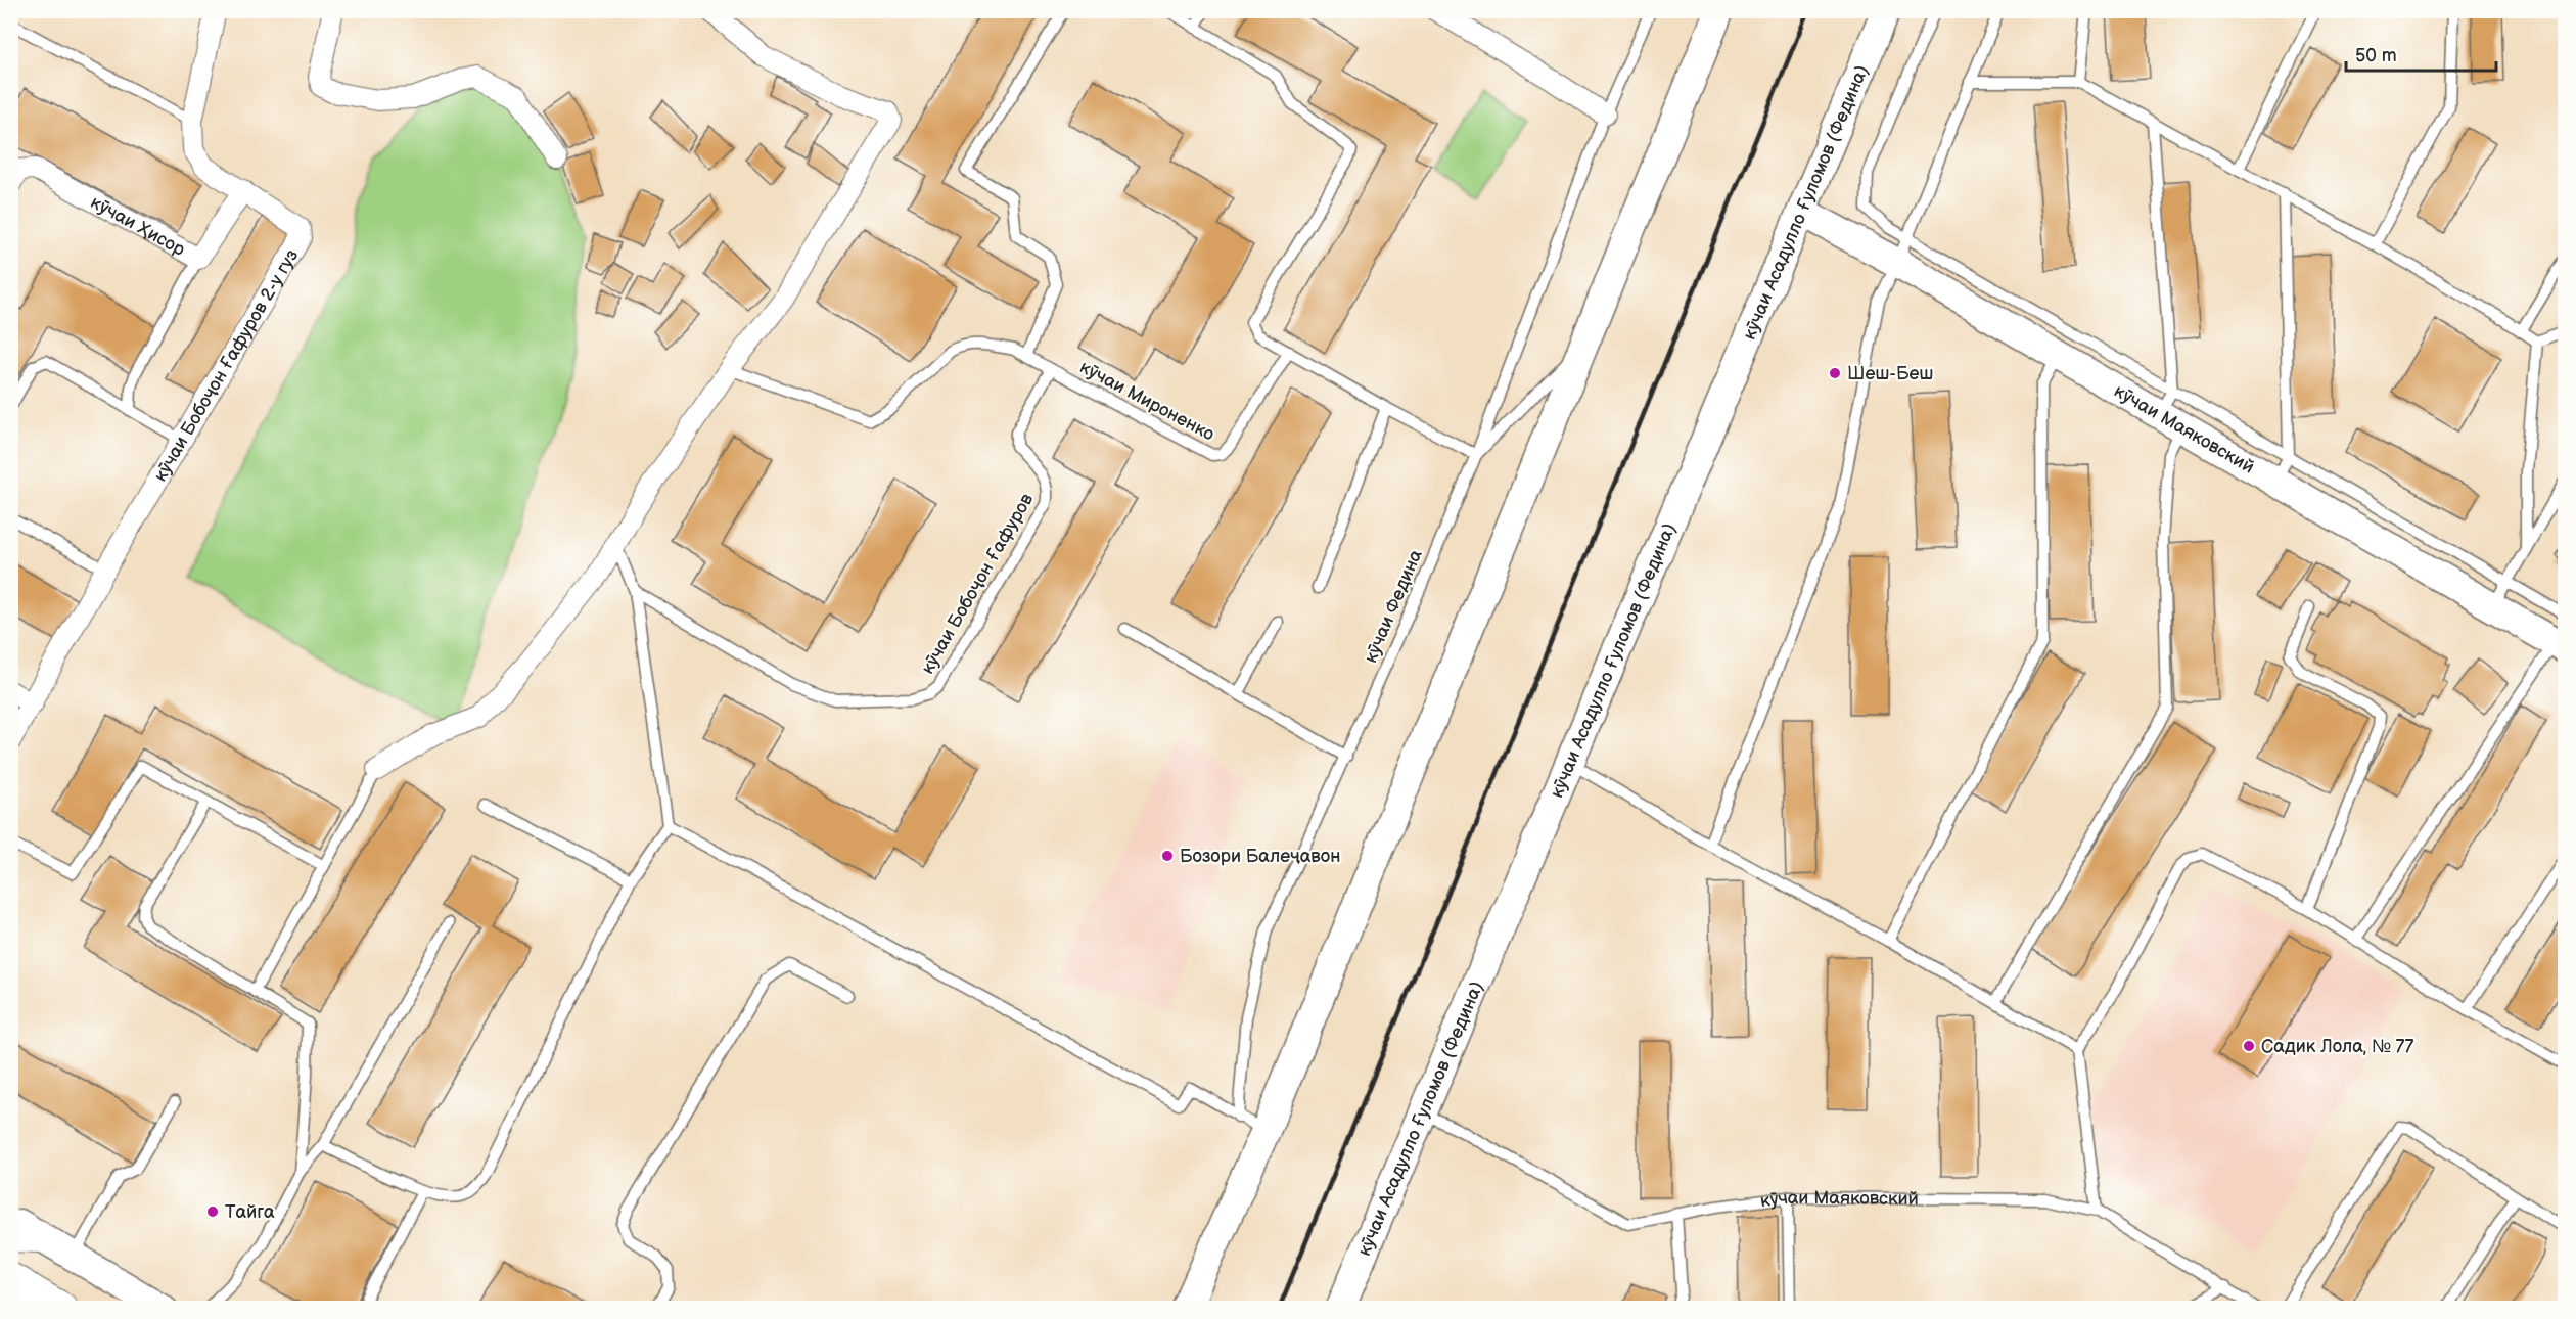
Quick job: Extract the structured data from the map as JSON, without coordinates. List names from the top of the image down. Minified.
{"streets":{"street":["кӯчаи Асадулло Ғуломов (Федина)","кӯчаи Ҳисор","кӯчаи Бобоҷон Ғафуров 2-у гуз","кӯчаи Маяковский"],"lane":["кӯчаи Мироненко","кӯчаи Бобоҷон Ғафуров","кӯчаи Федина"]},"crossings":[["кӯчаи Асадулло Ғуломов (Федина)","кӯчаи Маяковский"],["кӯчаи Ҳисор","кӯчаи Бобоҷон Ғафуров 2-у гуз"],["кӯчаи Мироненко","кӯчаи Бобоҷон Ғафуров"]],"places":["Шеш-Беш","Бозори Балеҷавон","Садик Лола, № 77","Тайга"],"scale_bar":"50 m"}
